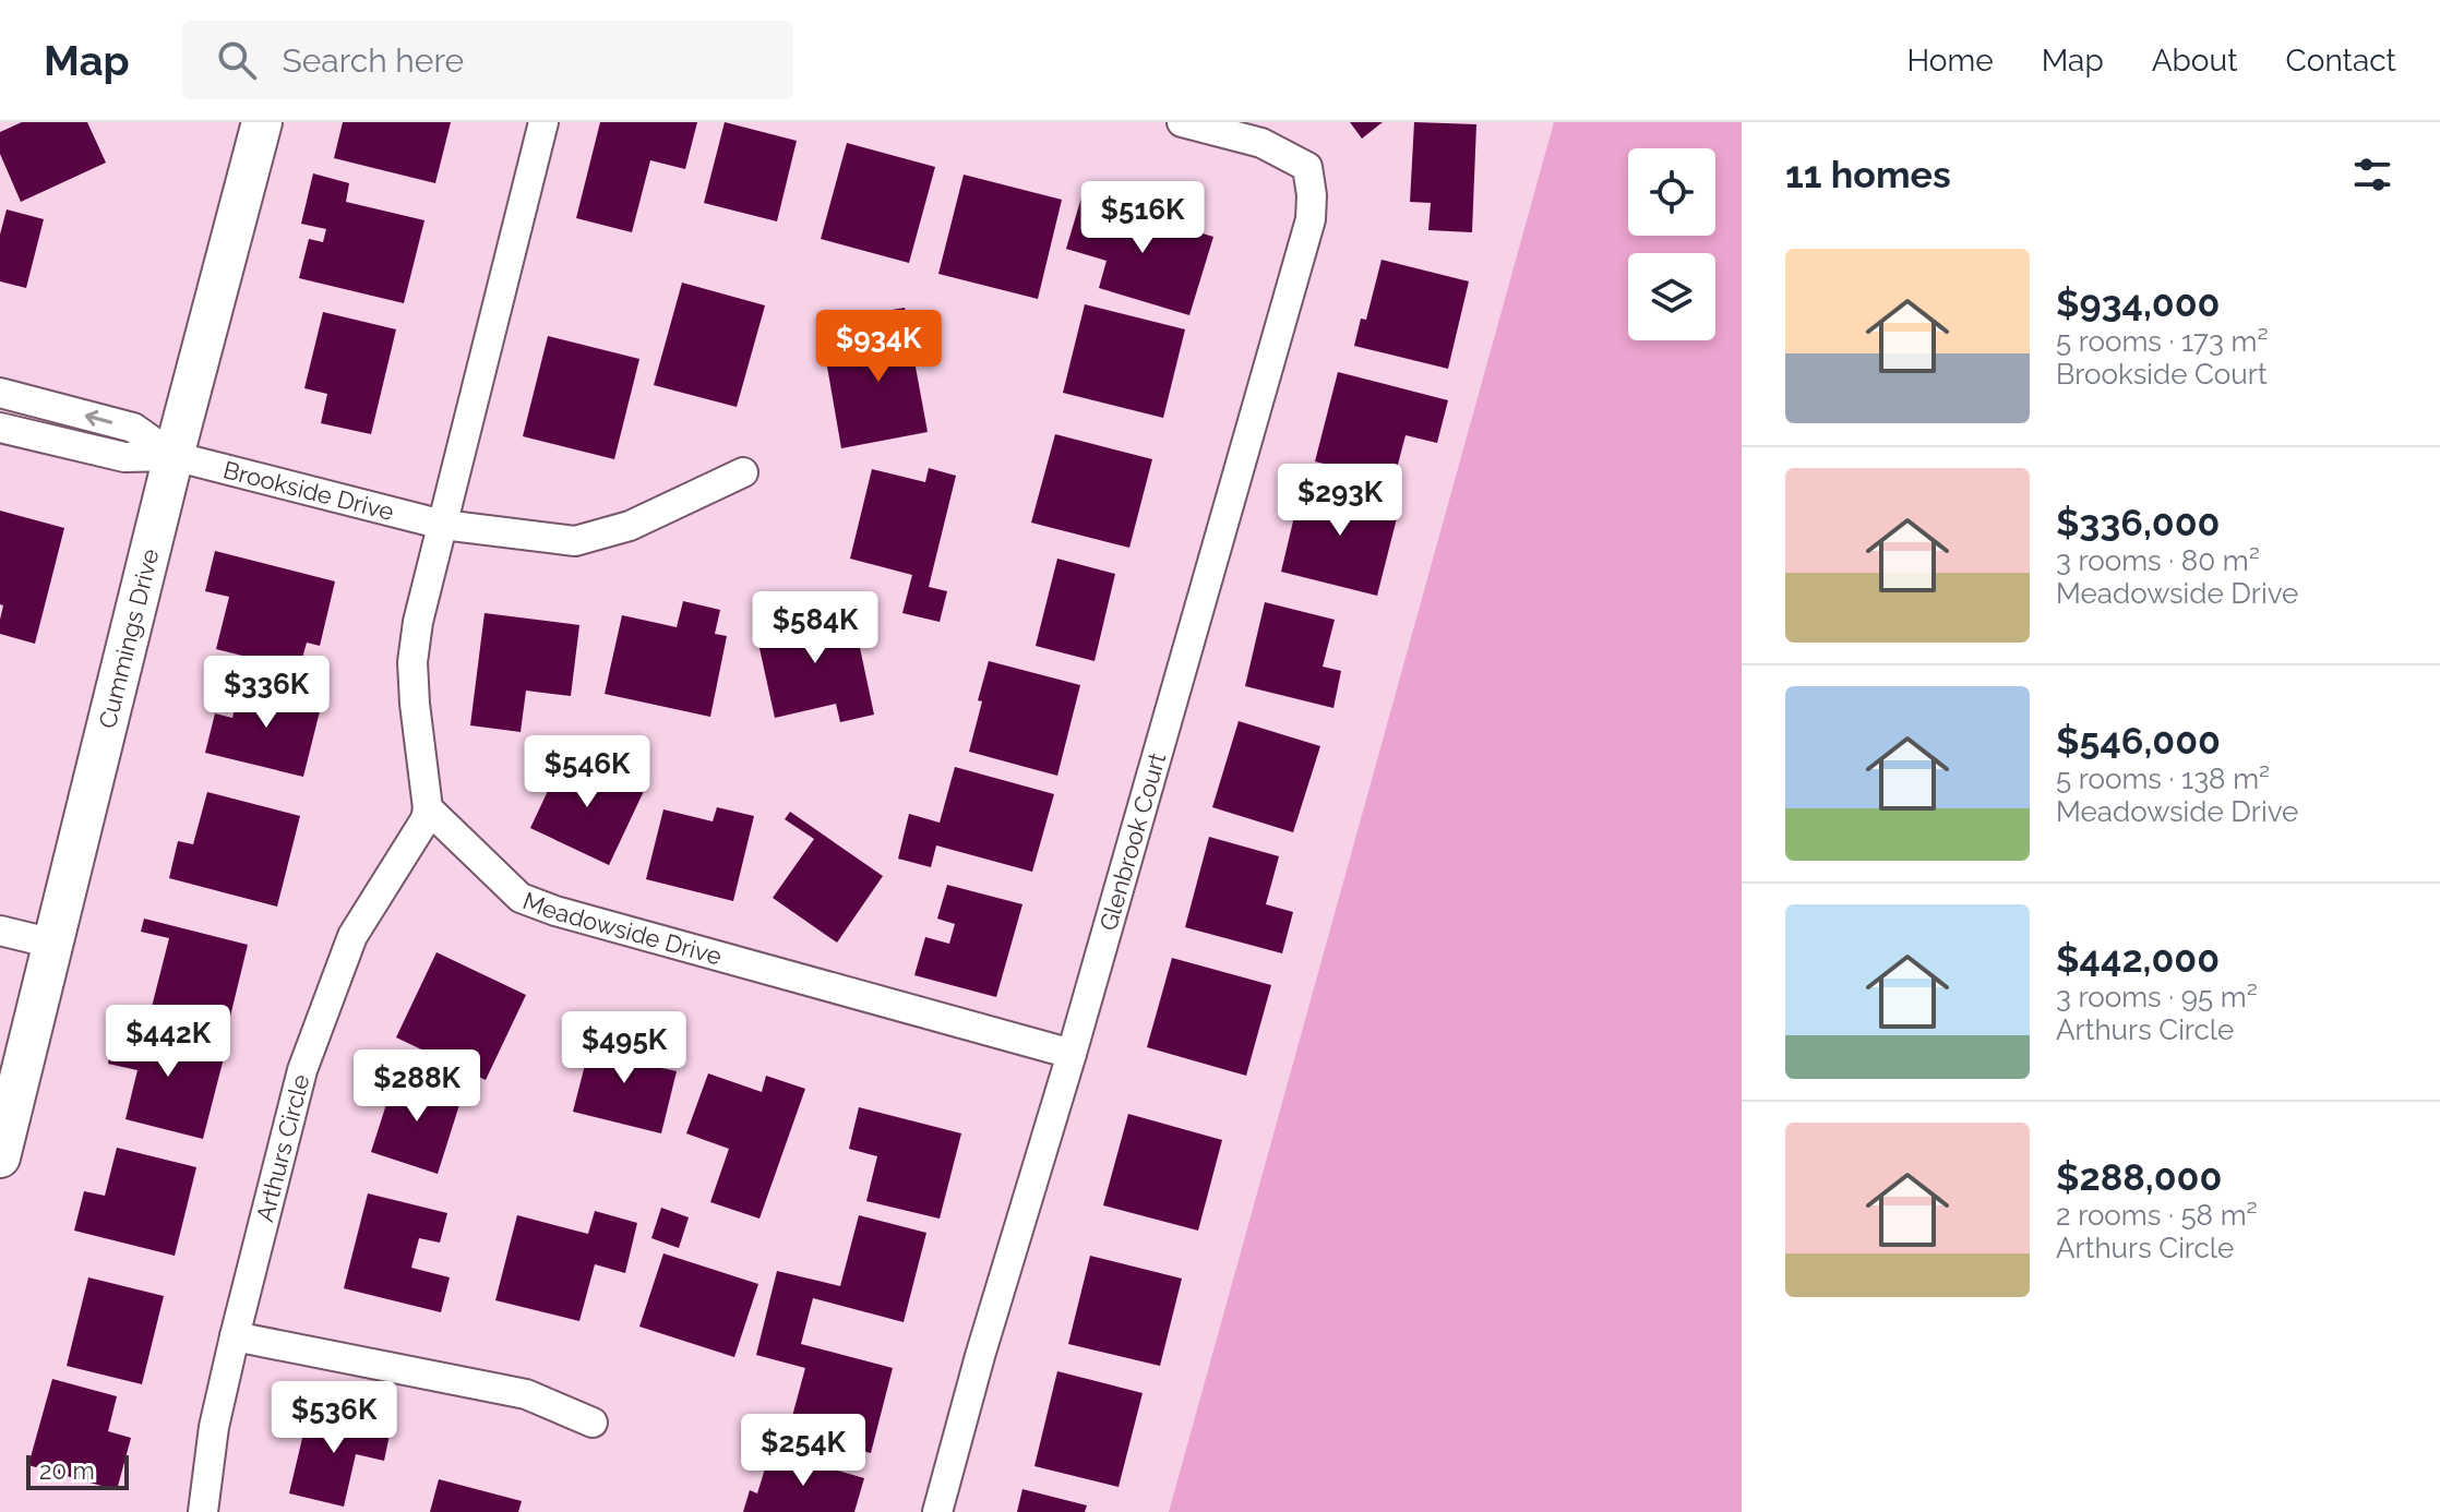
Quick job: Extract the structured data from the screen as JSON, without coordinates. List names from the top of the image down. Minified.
{"streets":{"street":["Brookside Drive","Cummings Drive","Glenbrook Court","Meadowside Drive","Arthurs Circle"]},"crossings":[["Brookside Drive","Cummings Drive"],["Glenbrook Court","Meadowside Drive"],["Meadowside Drive","Arthurs Circle"]],"scale_bar":"20 m","page":{"header":"Map","search":"Search here","nav":["Home","Map","About","Contact"],"heading":"11 homes","price":["$516K","$934K","$293K","$584K","$336K","$546K","$442K","$495K","$288K","$536K","$254K"],"list":[{"name":"$934,000","note":"5 rooms · 173 m² · Brookside Court"},{"name":"$336,000","note":"3 rooms · 80 m² · Meadowside Drive"},{"name":"$546,000","note":"5 rooms · 138 m² · Meadowside Drive"},{"name":"$442,000","note":"3 rooms · 95 m² · Arthurs Circle"},{"name":"$288,000","note":"2 rooms · 58 m² · Arthurs Circle"}],"scale":"20 m"}}
